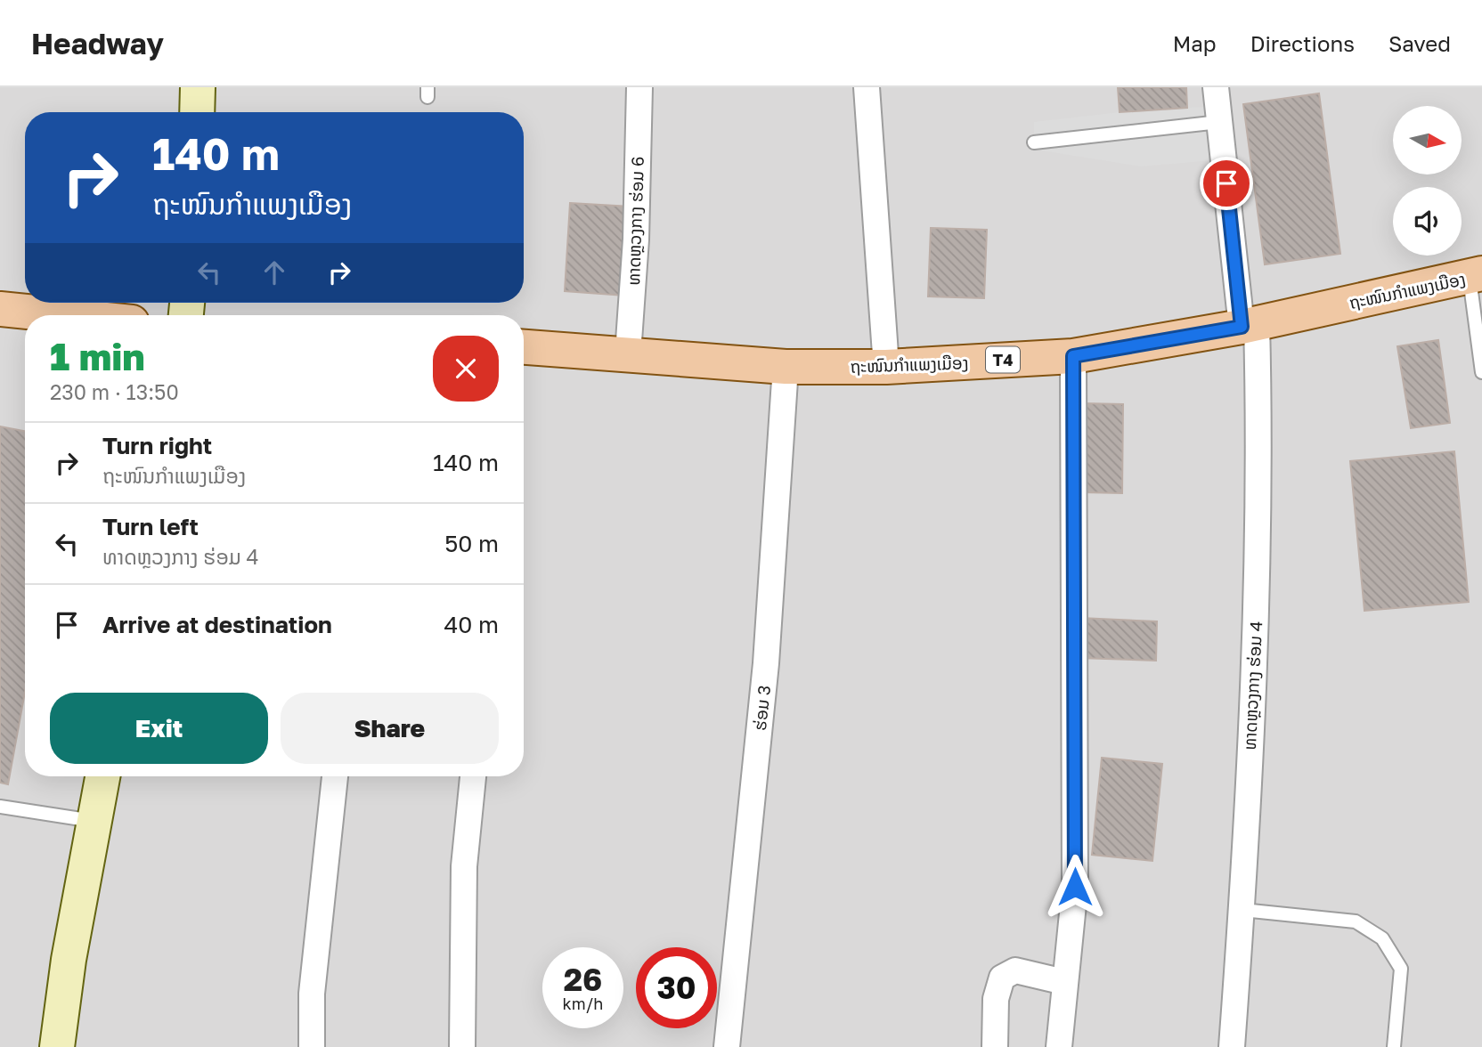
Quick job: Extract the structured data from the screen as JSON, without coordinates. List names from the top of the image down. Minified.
{"streets":{"main road":["ຖະໜົນກຳແພງເມືອງ","T4"],"street":["ທາດຫຼວງກາງ ຮ່ອມ 6","ທາດຫຼວງກາງ ຮ່ອມ 4","ຮ່ອມ 3"]},"crossings":[["ທາດຫຼວງກາງ ຮ່ອມ 6","ຖະໜົນກຳແພງເມືອງ"],["ຖະໜົນກຳແພງເມືອງ","ທາດຫຼວງກາງ ຮ່ອມ 4"],["ຖະໜົນກຳແພງເມືອງ","ຮ່ອມ 3"]],"north":"right","page":{"header":"Headway","nav":["Map","Directions","Saved"],"turn":["140 m","ຖະໜົນກຳແພງເມືອງ"],"heading":["1 min","230 m · 13:50"],"list":[{"name":"Turn right","note":"ຖະໜົນກຳແພງເມືອງ","value":"140 m"},{"name":"Turn left","note":"ທາດຫຼວງກາງ ຮ່ອມ 4","value":"50 m"},{"name":"Arrive at destination","value":"40 m"}],"buttons":["Exit","Share"],"speed":"26 km/h","limit":"30"}}
